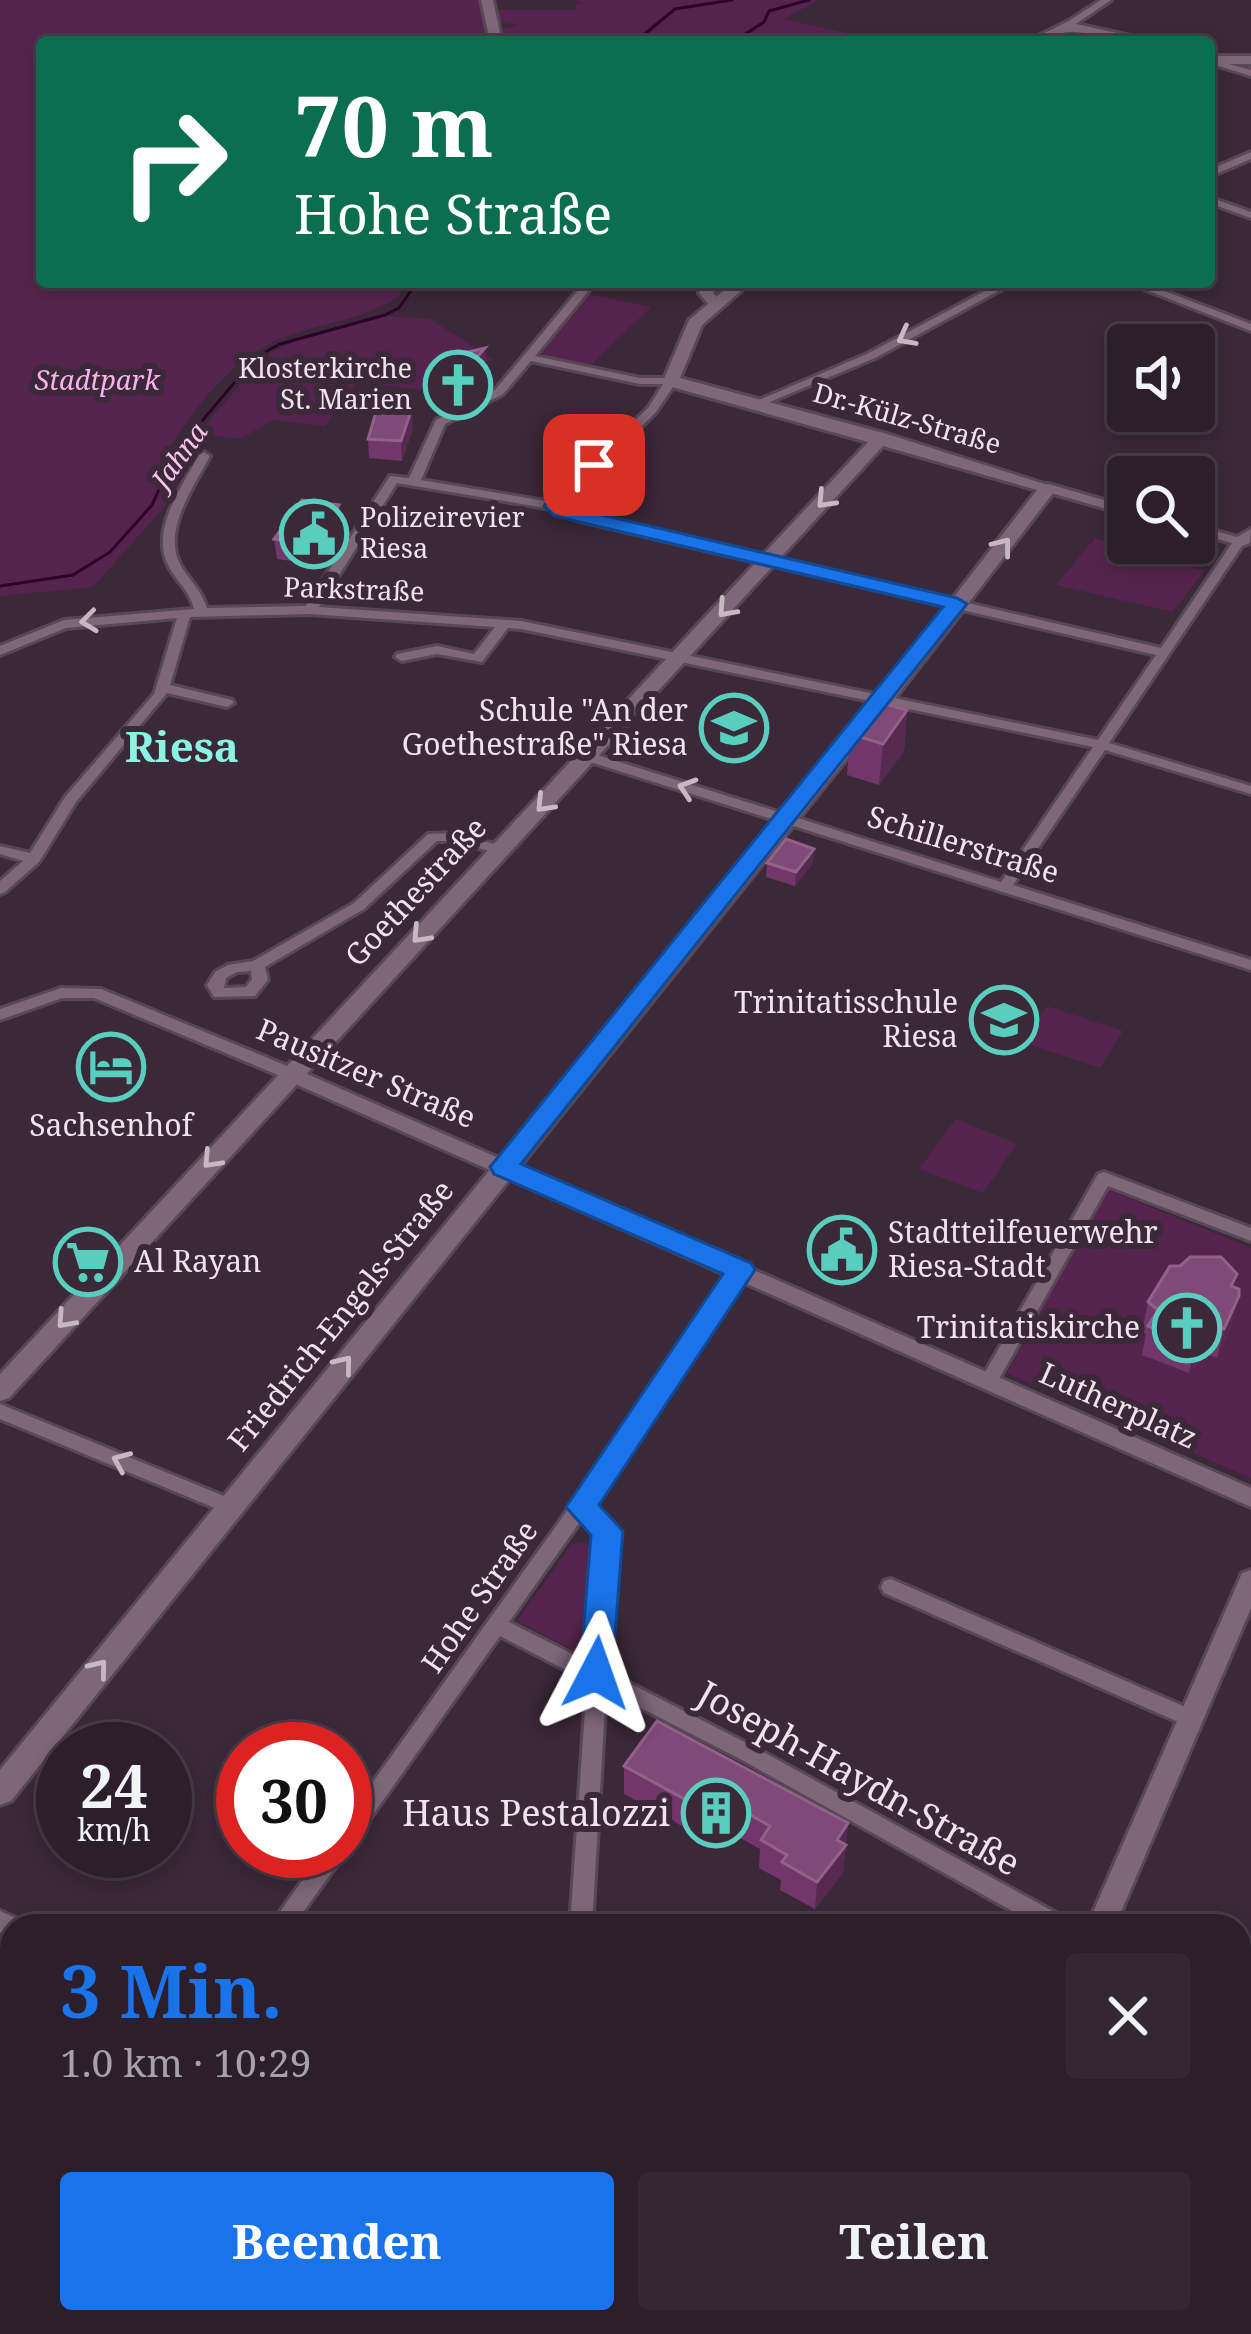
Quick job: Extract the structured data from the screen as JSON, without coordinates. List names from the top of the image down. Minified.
{"streets":{"main road":["Dr.-Külz-Straße","Goethestraße","Friedrich-Engels-Straße"],"street":["Parkstraße","Schillerstraße","Pausitzer Straße","Lutherplatz","Hohe Straße","Joseph-Haydn-Straße"]},"crossings":[["Dr.-Külz-Straße","Goethestraße"],["Dr.-Külz-Straße","Friedrich-Engels-Straße"],["Parkstraße","Goethestraße"],["Parkstraße","Friedrich-Engels-Straße"],["Schillerstraße","Goethestraße"],["Schillerstraße","Friedrich-Engels-Straße"],["Goethestraße","Pausitzer Straße"],["Pausitzer Straße","Friedrich-Engels-Straße"],["Pausitzer Straße","Lutherplatz"],["Pausitzer Straße","Hohe Straße"],["Hohe Straße","Joseph-Haydn-Straße"]],"one_way":["Goethestraße","Friedrich-Engels-Straße"],"districts":["Riesa"],"water":["Jahna"],"parks":["Stadtpark"],"places":{"church":["Klosterkirche St. Marien","Trinitatiskirche"],"public building":["Polizeirevier Riesa","Stadtteilfeuerwehr Riesa-Stadt"],"school or university":["Schule \"An der Goethestraße\" Riesa","Trinitatisschule Riesa"],"hotel":["Sachsenhof"],"supermarket":["Al Rayan"],"building":["Haus Pestalozzi"]},"page":{"turn":["70 m","Hohe Straße"],"speed":"24 km/h","limit":"30","heading":["3 Min.","1.0 km · 10:29"],"buttons":["Beenden","Teilen"]}}
